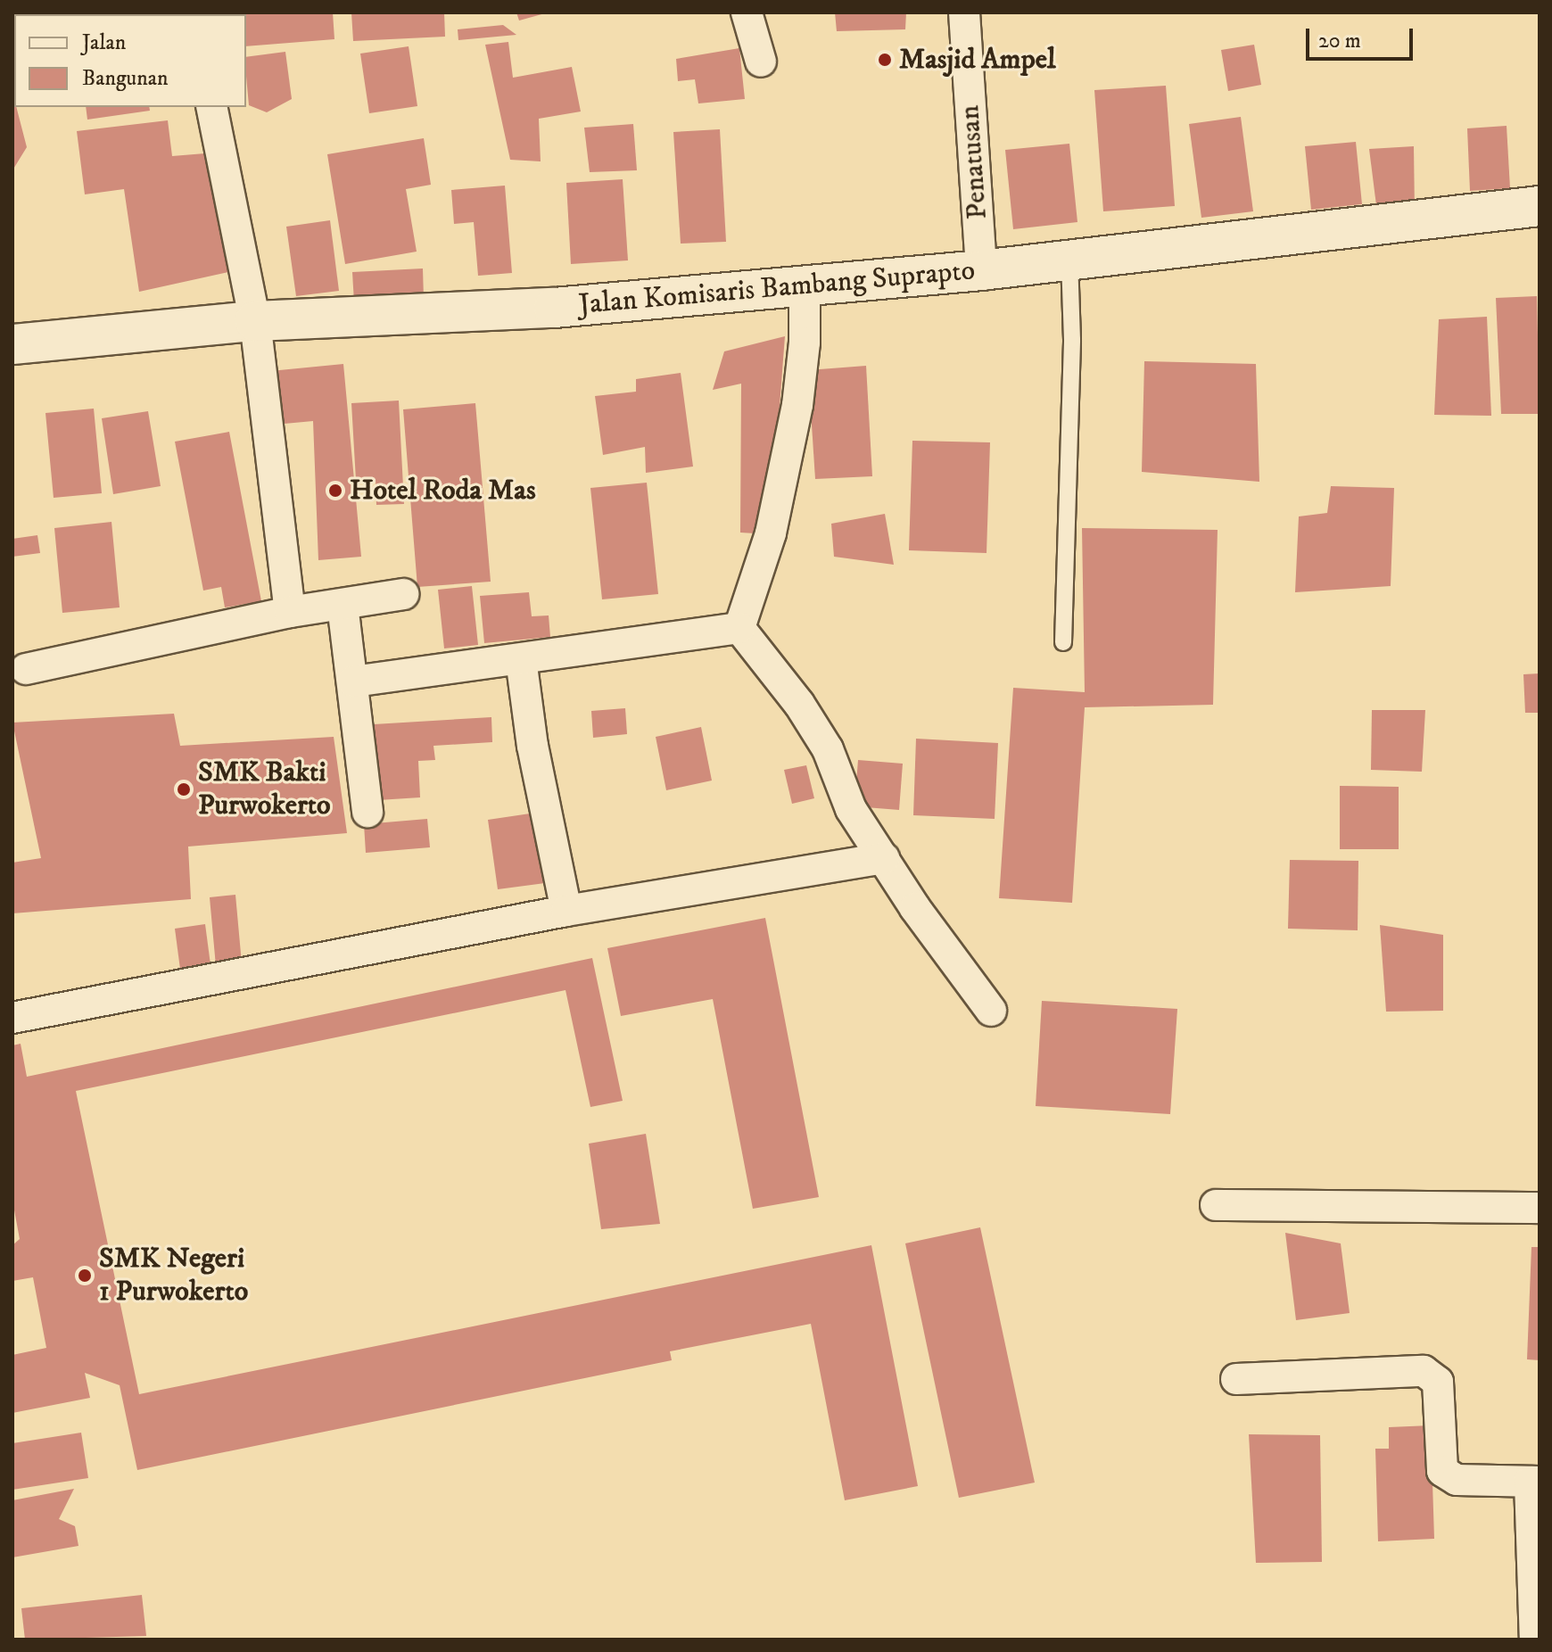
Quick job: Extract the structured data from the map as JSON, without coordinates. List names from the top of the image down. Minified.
{"streets":{"main road":["Jalan Komisaris Bambang Suprapto"],"street":["Penatusan"]},"crossings":[["Penatusan","Jalan Komisaris Bambang Suprapto"]],"places":["Masjid Ampel","Hotel Roda Mas","SMK Bakti Purwokerto","SMK Negeri 1 Purwokerto"],"legend":["Jalan","Bangunan"],"scale_bar":"20 m"}
